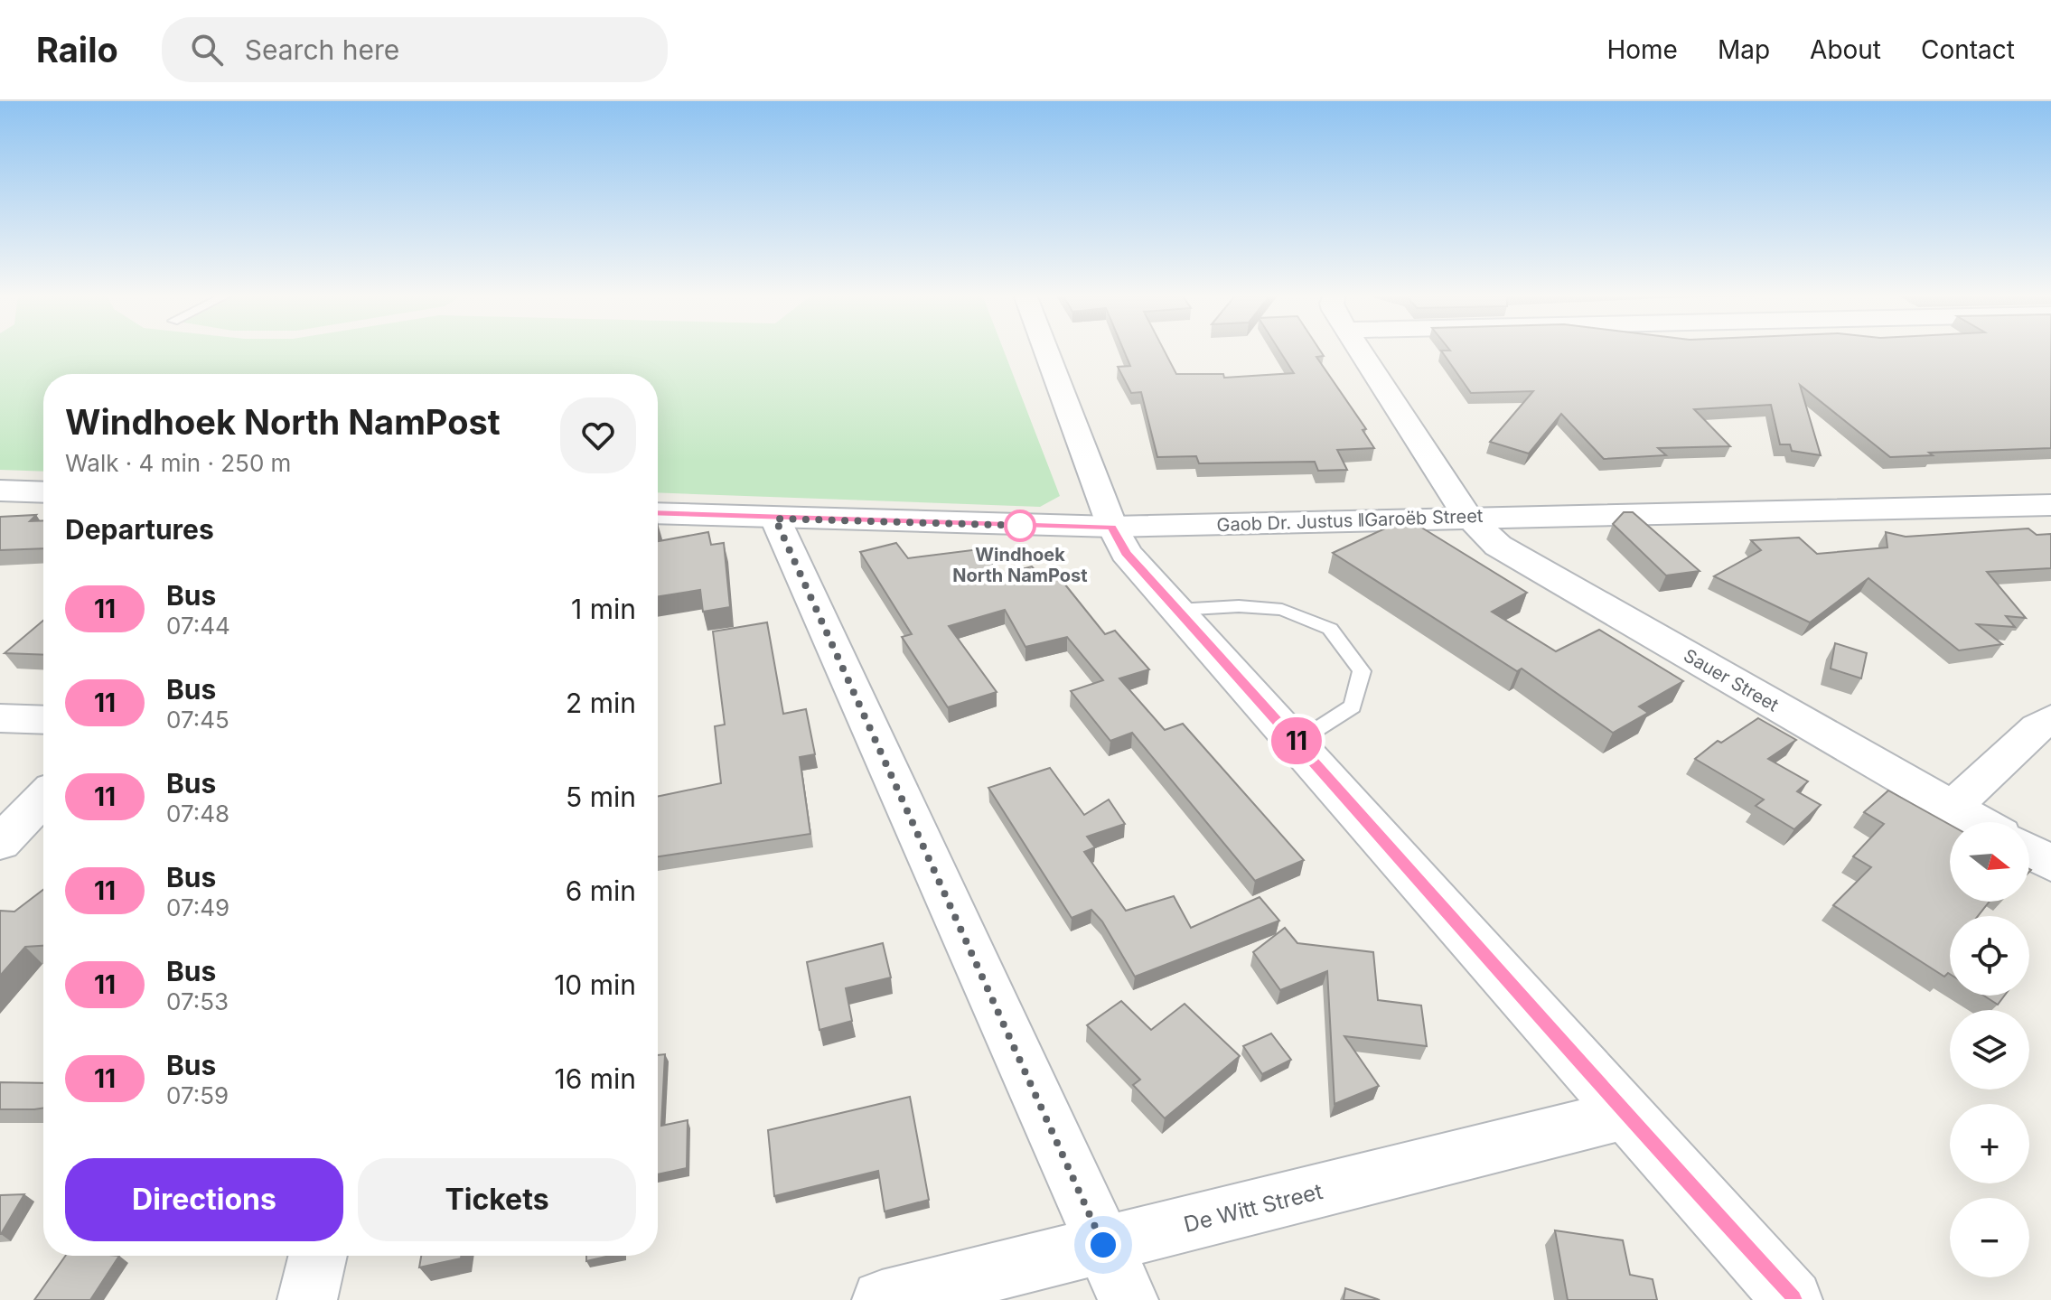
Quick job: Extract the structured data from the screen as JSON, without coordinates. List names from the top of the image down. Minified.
{"streets":{"street":["Gaob Dr. Justus ǁGaroëb Street","Sauer Street","De Witt Street"]},"crossings":[["Gaob Dr. Justus ǁGaroëb Street","Sauer Street"]],"places":["Windhoek North NamPost"],"lines":["bus line 11"],"north":"right","page":{"header":"Railo","search":"Search here","nav":["Home","Map","About","Contact"],"on_map":"11","heading":[["Windhoek North NamPost","Walk · 4 min · 250 m"],"Departures"],"list":[{"mark":"11","name":"Bus","note":"07:44","value":"1 min"},{"mark":"11","name":"Bus","note":"07:45","value":"2 min"},{"mark":"11","name":"Bus","note":"07:48","value":"5 min"},{"mark":"11","name":"Bus","note":"07:49","value":"6 min"},{"mark":"11","name":"Bus","note":"07:53","value":"10 min"},{"mark":"11","name":"Bus","note":"07:59","value":"16 min"}],"map_buttons":["+","−"],"buttons":["Directions","Tickets"]}}
